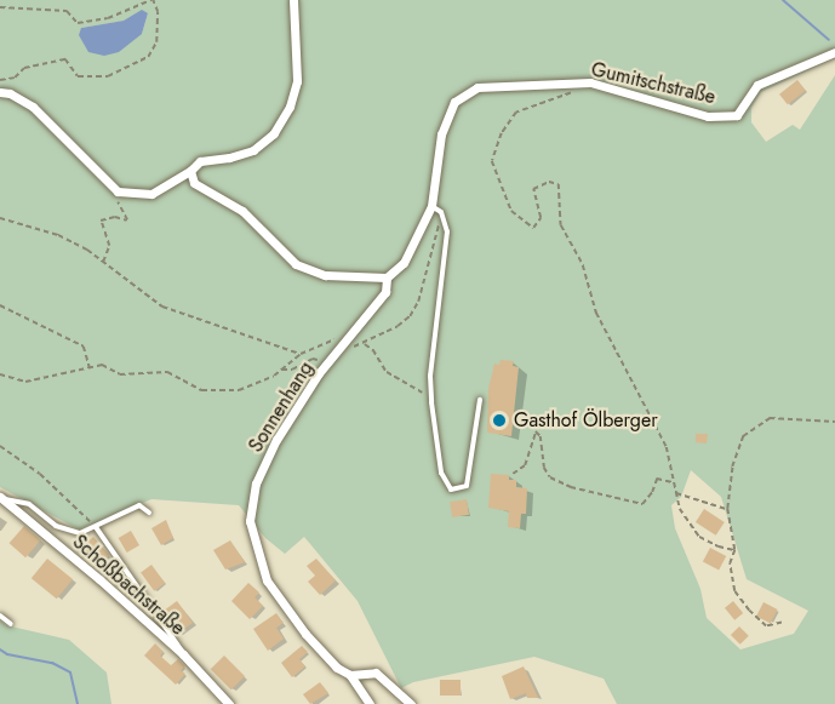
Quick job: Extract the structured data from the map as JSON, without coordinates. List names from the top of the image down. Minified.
{"streets":{"street":["Gumitschstraße","Sonnenhang","Schoßbachstraße"]},"crossings":[["Gumitschstraße","Sonnenhang"]],"places":["Gasthof Ölberger"]}
